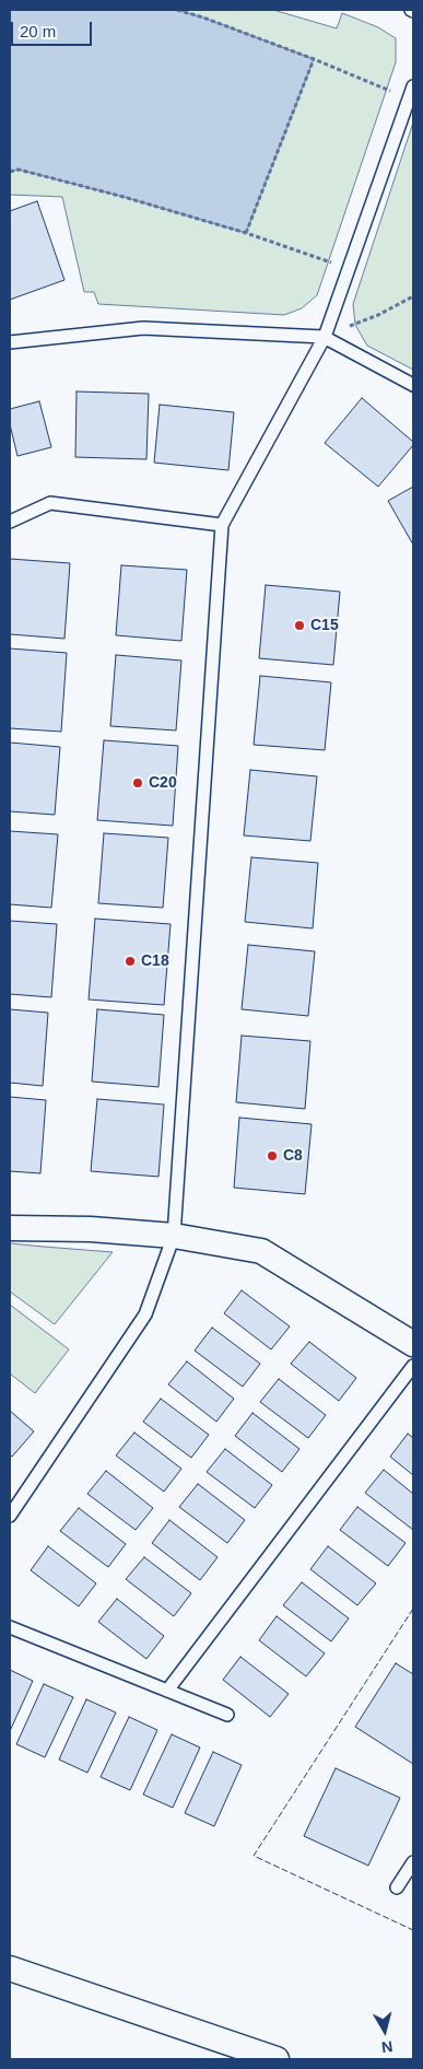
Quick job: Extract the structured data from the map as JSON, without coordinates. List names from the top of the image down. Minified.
{"places":["C15","C20","C18","C8"],"scale_bar":"20 m","north":"bottom"}
